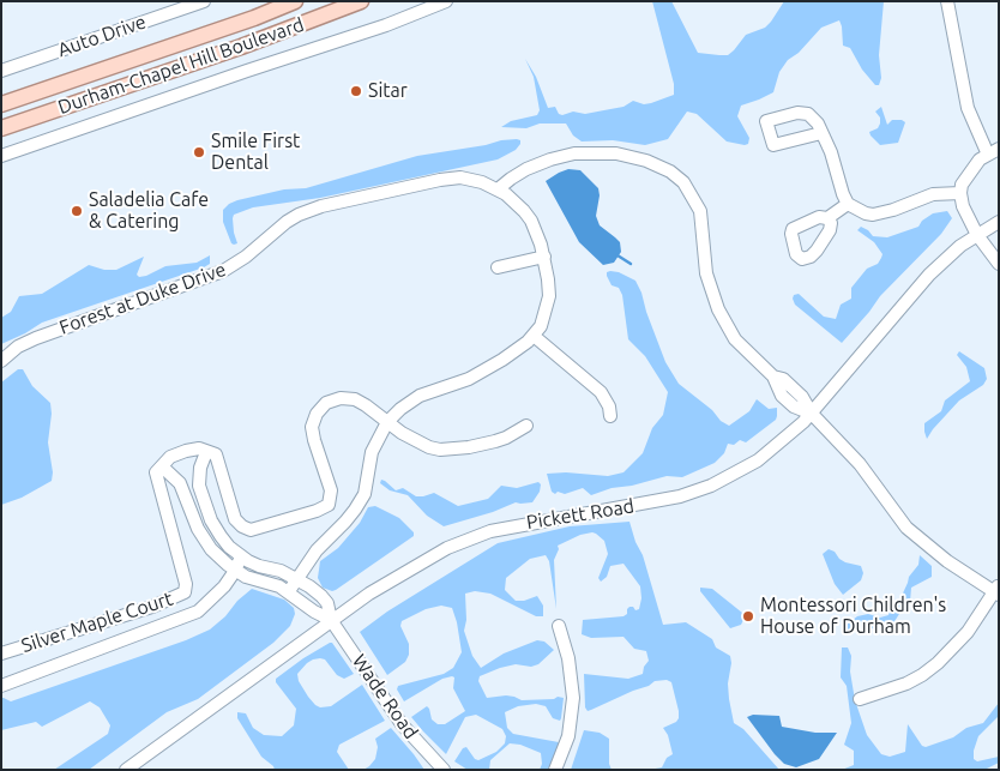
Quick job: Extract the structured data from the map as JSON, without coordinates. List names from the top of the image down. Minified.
{"streets":{"main road":["Durham-Chapel Hill Boulevard"],"street":["Auto Drive","Forest at Duke Drive","Pickett Road","Silver Maple Court","Wade Road"]},"crossings":[["Pickett Road","Wade Road"]],"places":["Sitar","Smile First Dental","Saladelia Cafe & Catering","Montessori Children's House of Durham"]}
